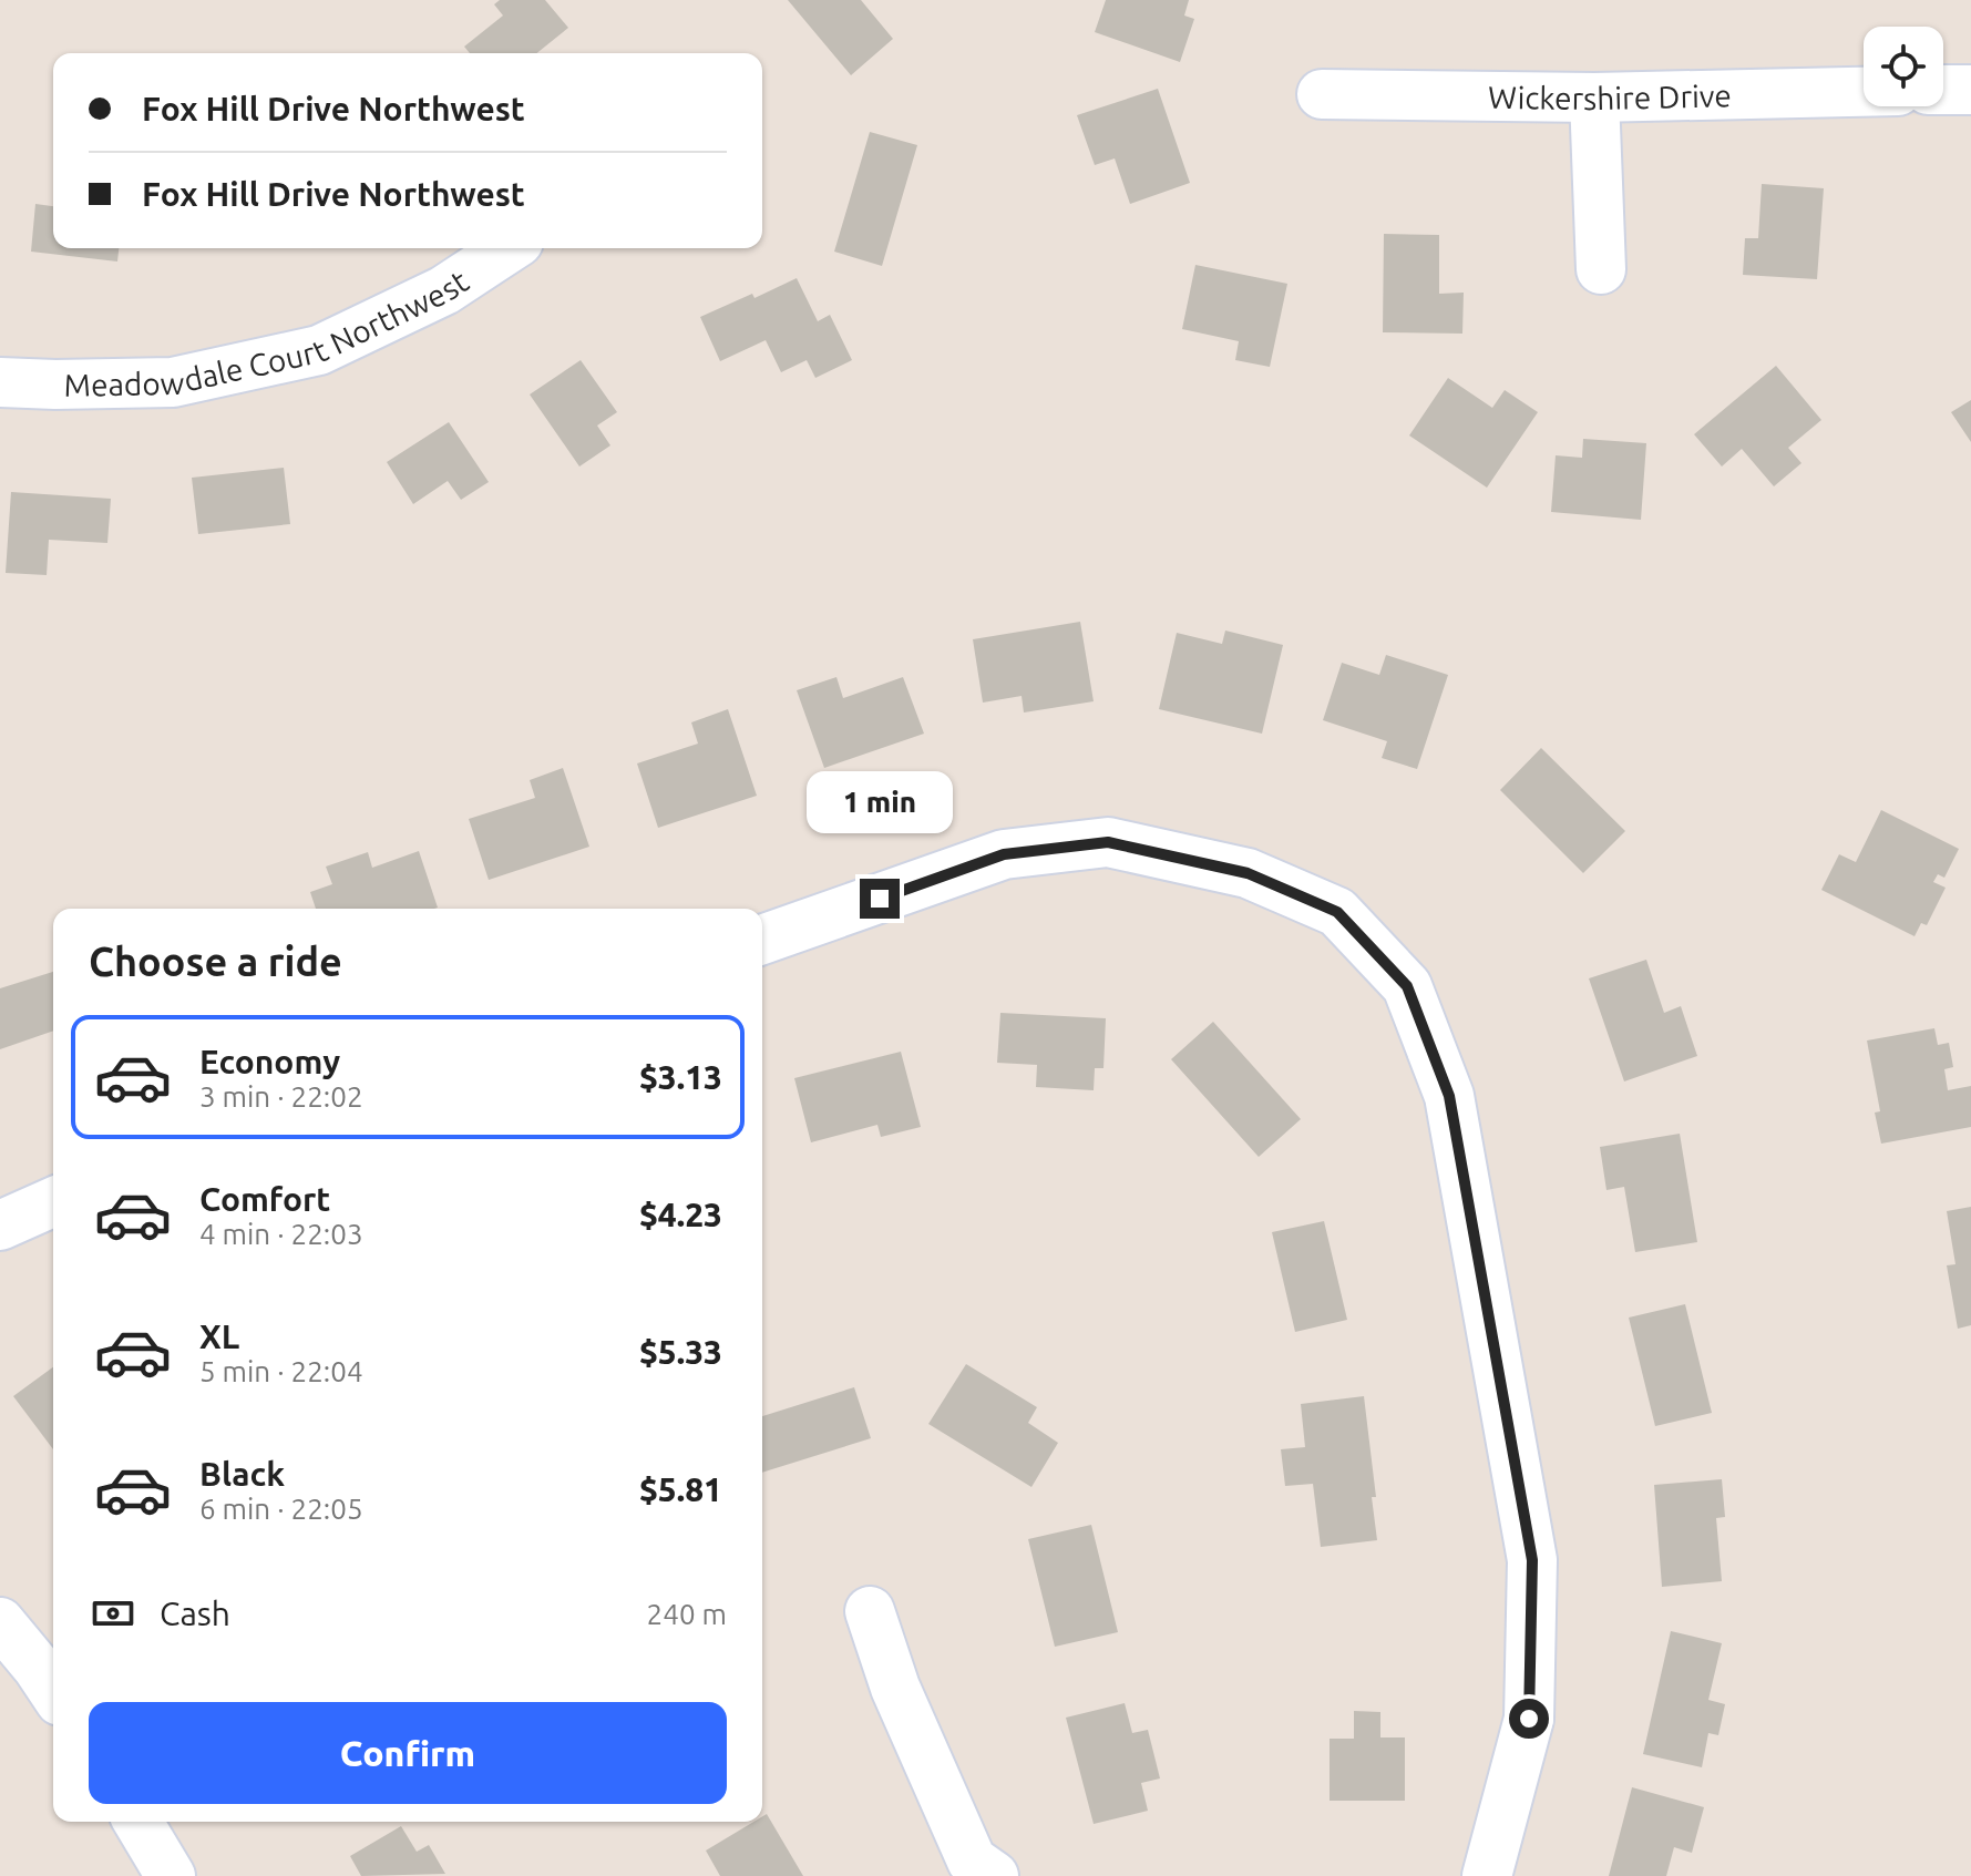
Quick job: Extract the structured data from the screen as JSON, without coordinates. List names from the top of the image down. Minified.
{"streets":{"street":["Wickershire Drive","Meadowdale Court Northwest"]},"page":{"banner":["Fox Hill Drive Northwest","Fox Hill Drive Northwest"],"bubble":"1 min","heading":"Choose a ride","list":[{"name":"Economy","note":"3 min · 22:02","value":"$3.13"},{"name":"Comfort","note":"4 min · 22:03","value":"$4.23"},{"name":"XL","note":"5 min · 22:04","value":"$5.33"},{"name":"Black","note":"6 min · 22:05","value":"$5.81"}],"pay":["Cash","240 m"],"buttons":"Confirm"}}
